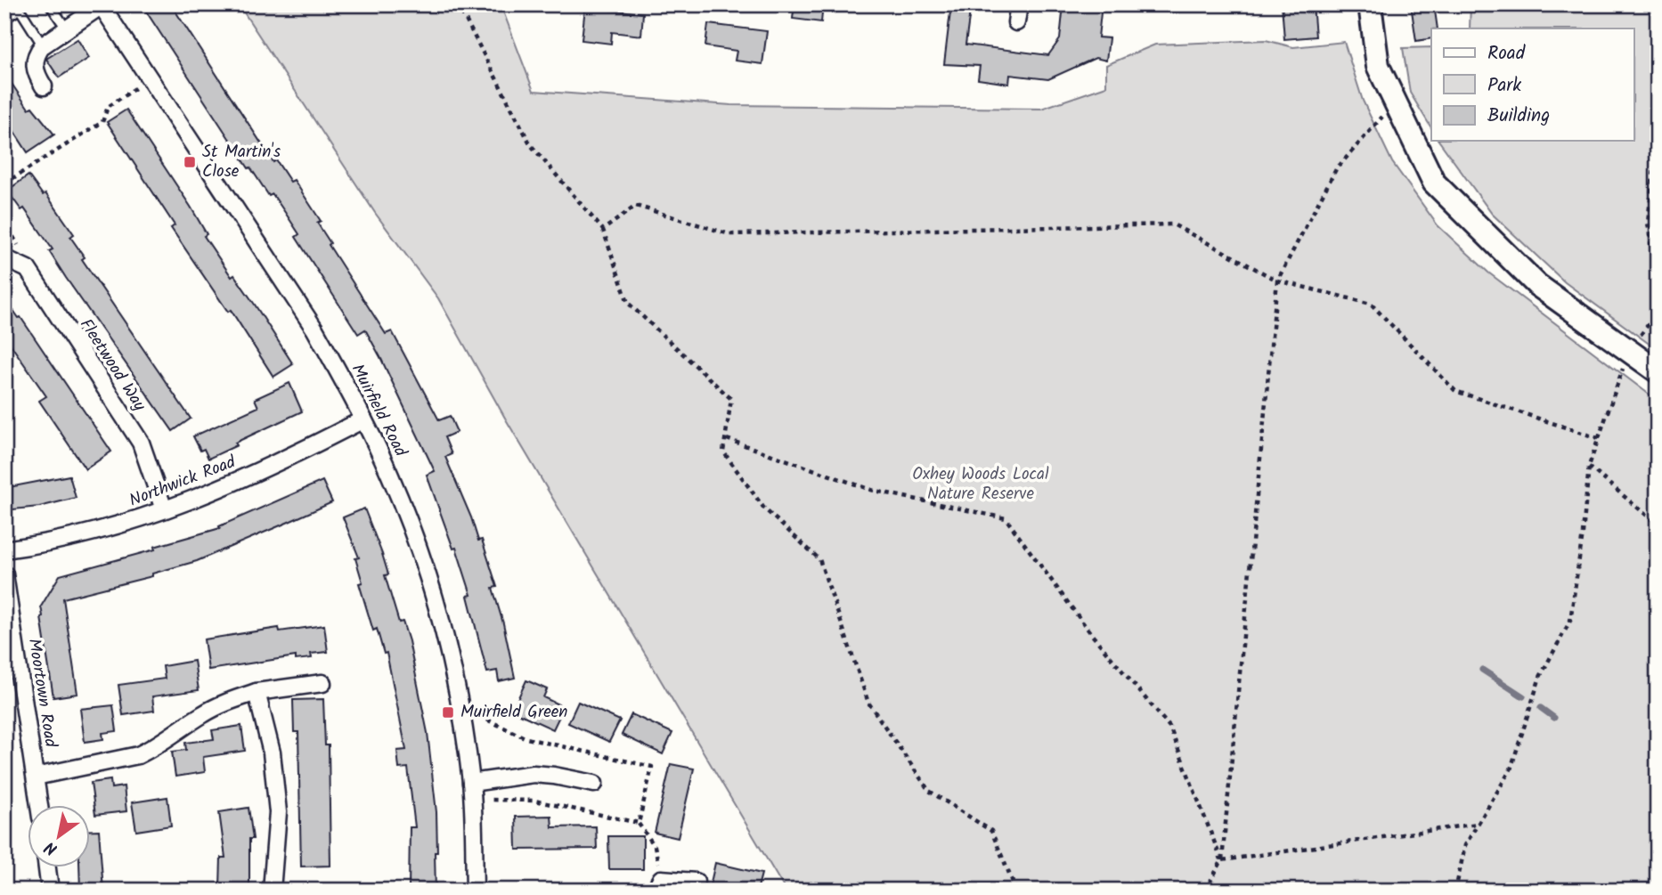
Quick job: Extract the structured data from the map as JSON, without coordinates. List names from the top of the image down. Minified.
{"streets":{"street":["Fleetwood Way","Muirfield Road","Northwick Road","Moortown Road"]},"crossings":[["Fleetwood Way","Northwick Road"],["Muirfield Road","Northwick Road"]],"parks":["Oxhey Woods Local Nature Reserve"],"places":{"transit":["St Martin's Close","Muirfield Green"]},"legend":["Road","Park","Building"],"north":"bottom left"}
